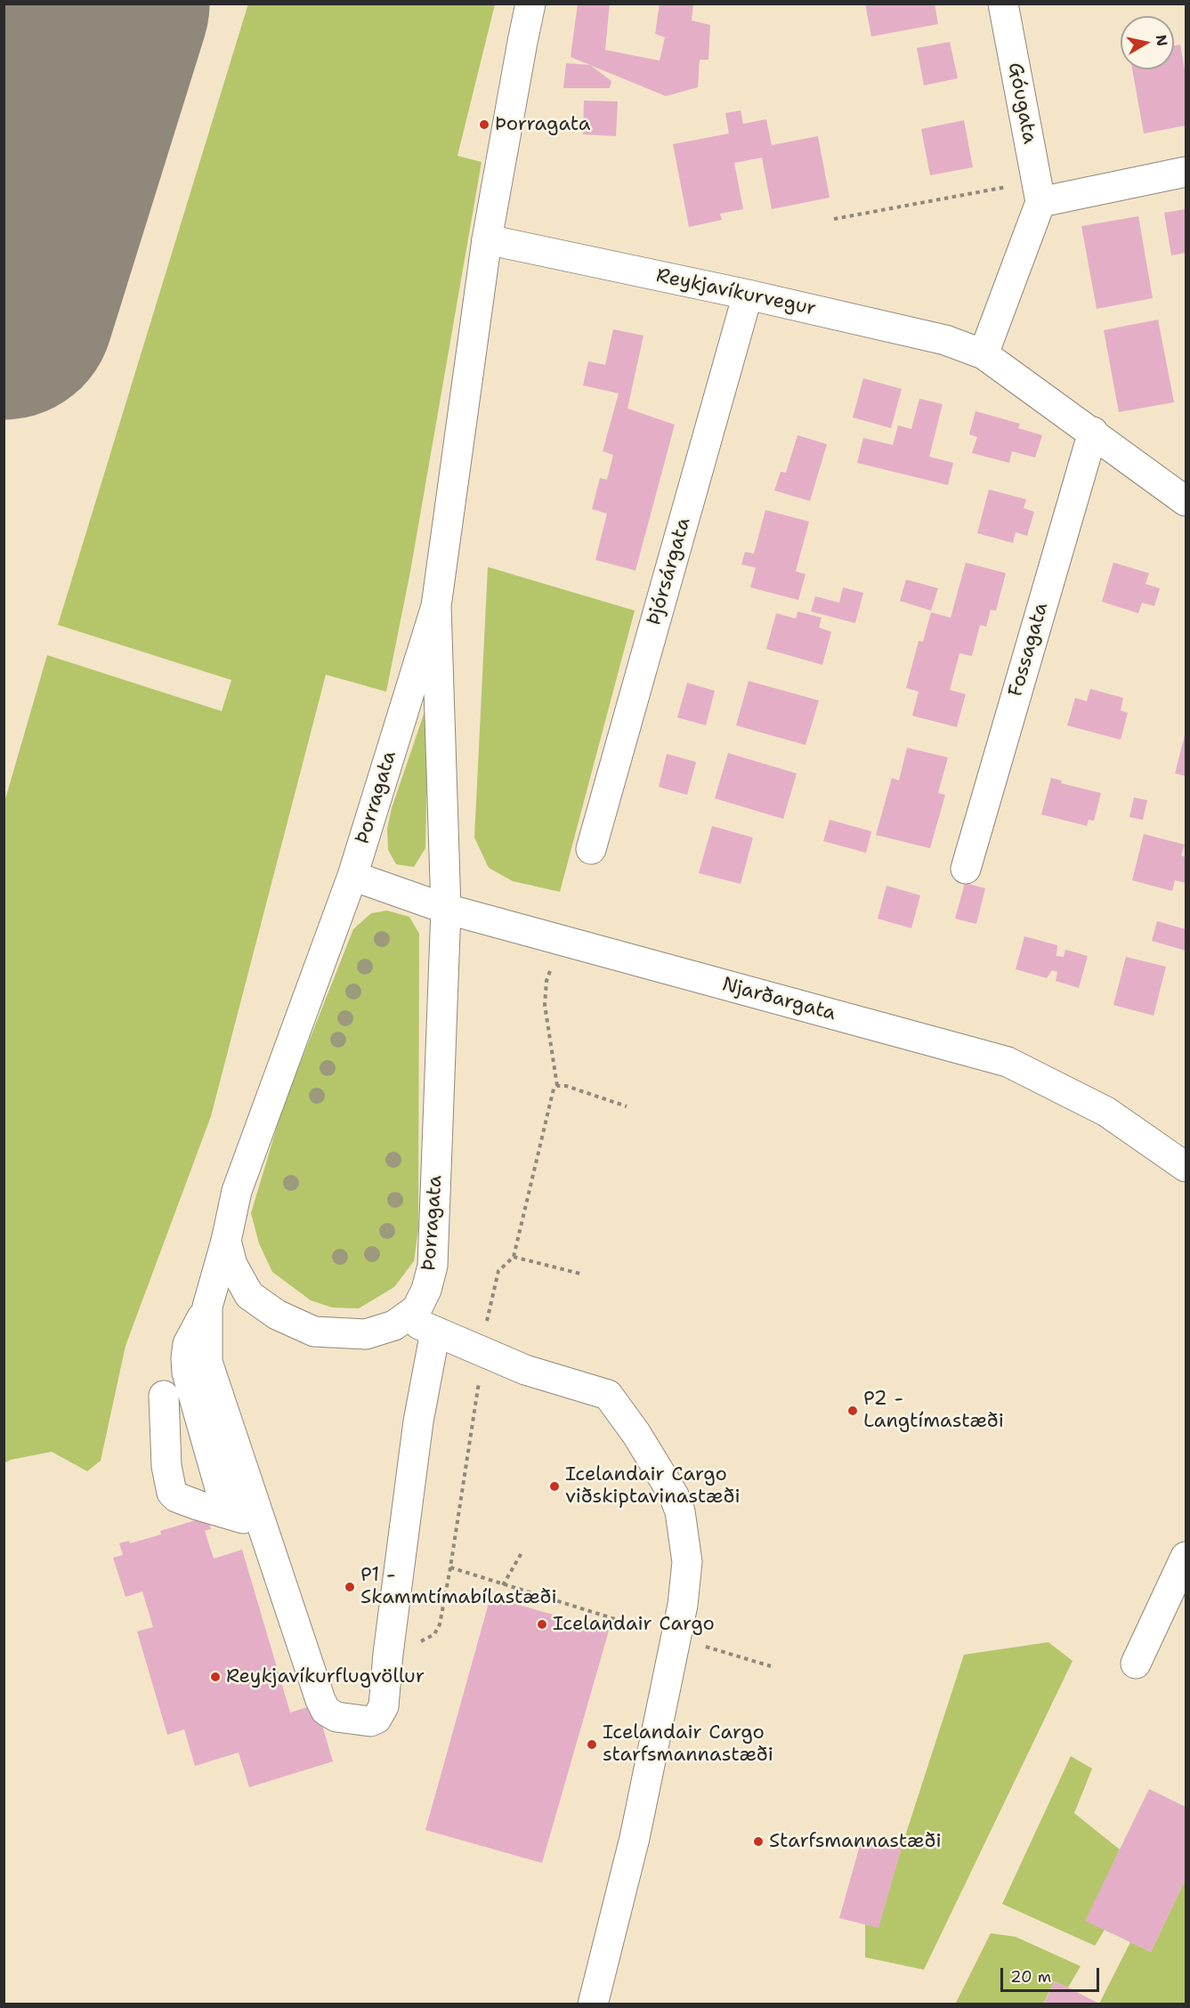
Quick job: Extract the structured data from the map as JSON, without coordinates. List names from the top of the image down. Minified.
{"streets":{"main road":["Góugata","Reykjavíkurvegur","Þjórsárgata","Fossagata","Þorragata","Njarðargata"]},"crossings":[["Reykjavíkurvegur","Þjórsárgata"],["Reykjavíkurvegur","Fossagata"],["Reykjavíkurvegur","Þorragata"],["Þorragata","Njarðargata"]],"places":["Þorragata","P2 - Langtímastæði","Icelandair Cargo viðskiptavinastæði","P1 - Skammtímabílastæði","Icelandair Cargo","Reykjavíkurflugvöllur","Icelandair Cargo starfsmannastæði","Starfsmannastæði"],"scale_bar":"20 m","north":"right"}
